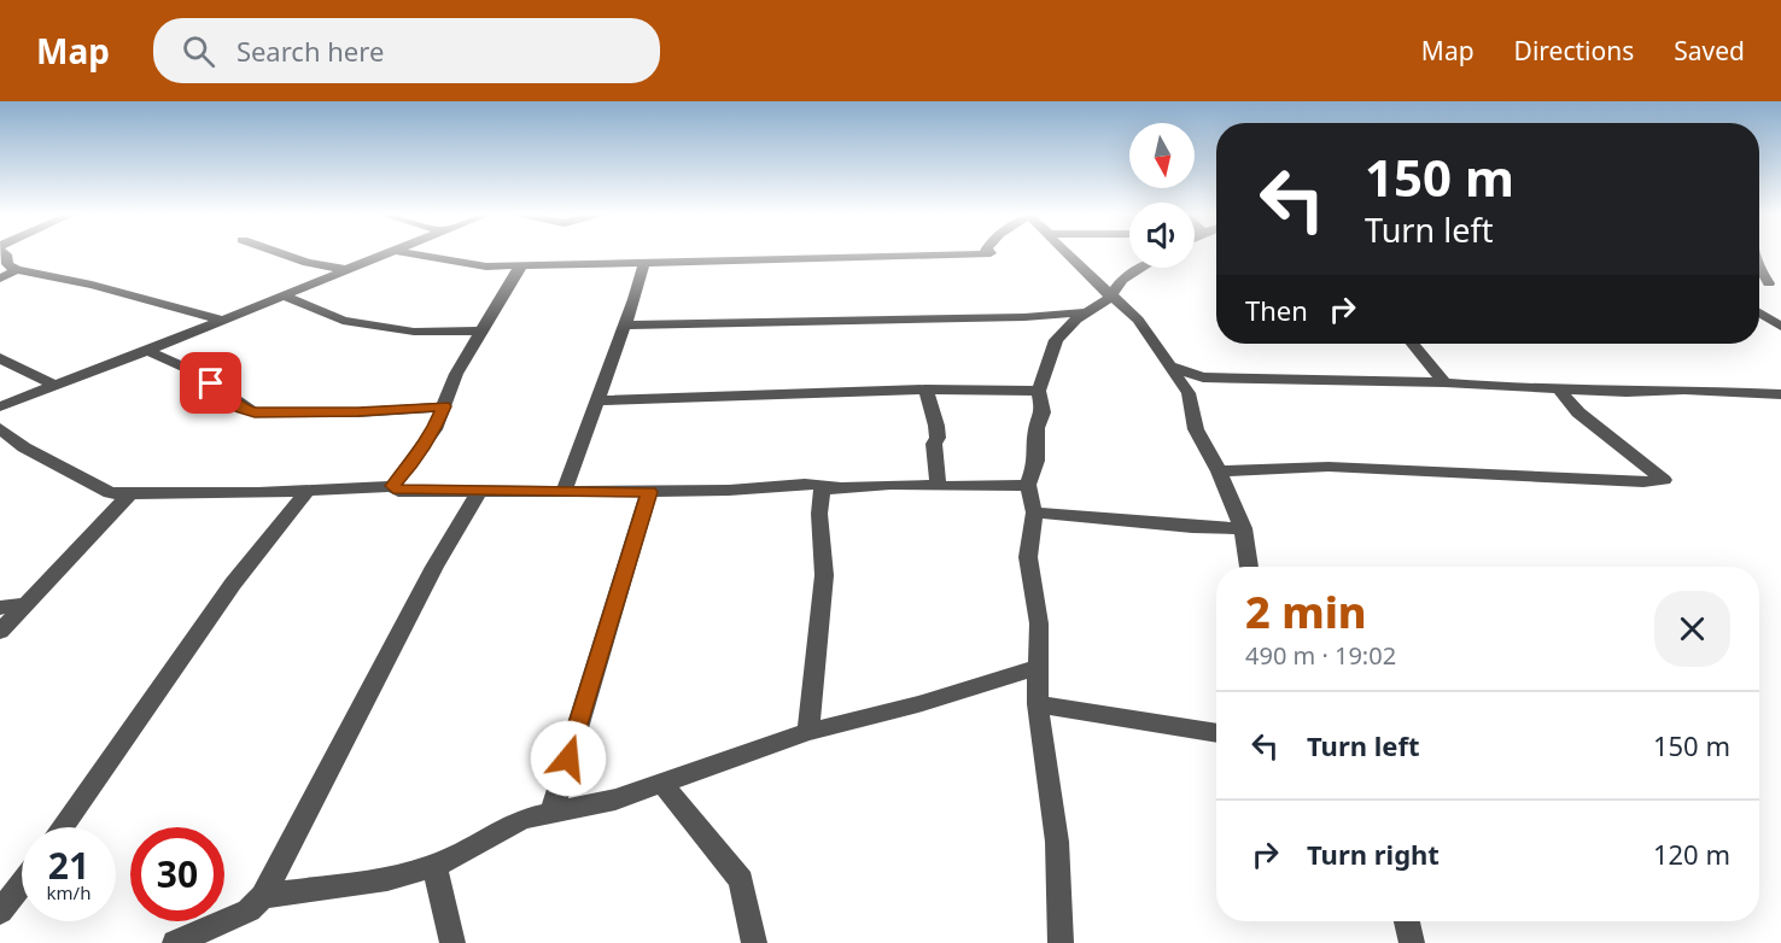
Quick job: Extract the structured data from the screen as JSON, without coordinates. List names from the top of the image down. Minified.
{"north":"bottom","page":{"header":"Map","search":"Search here","nav":["Map","Directions","Saved"],"turn":["150 m","Turn left"],"then":"Then","heading":["2 min","490 m · 19:02"],"list":[{"name":"Turn left","value":"150 m"},{"name":"Turn right","value":"120 m"}],"speed":"21 km/h","limit":"30"}}
